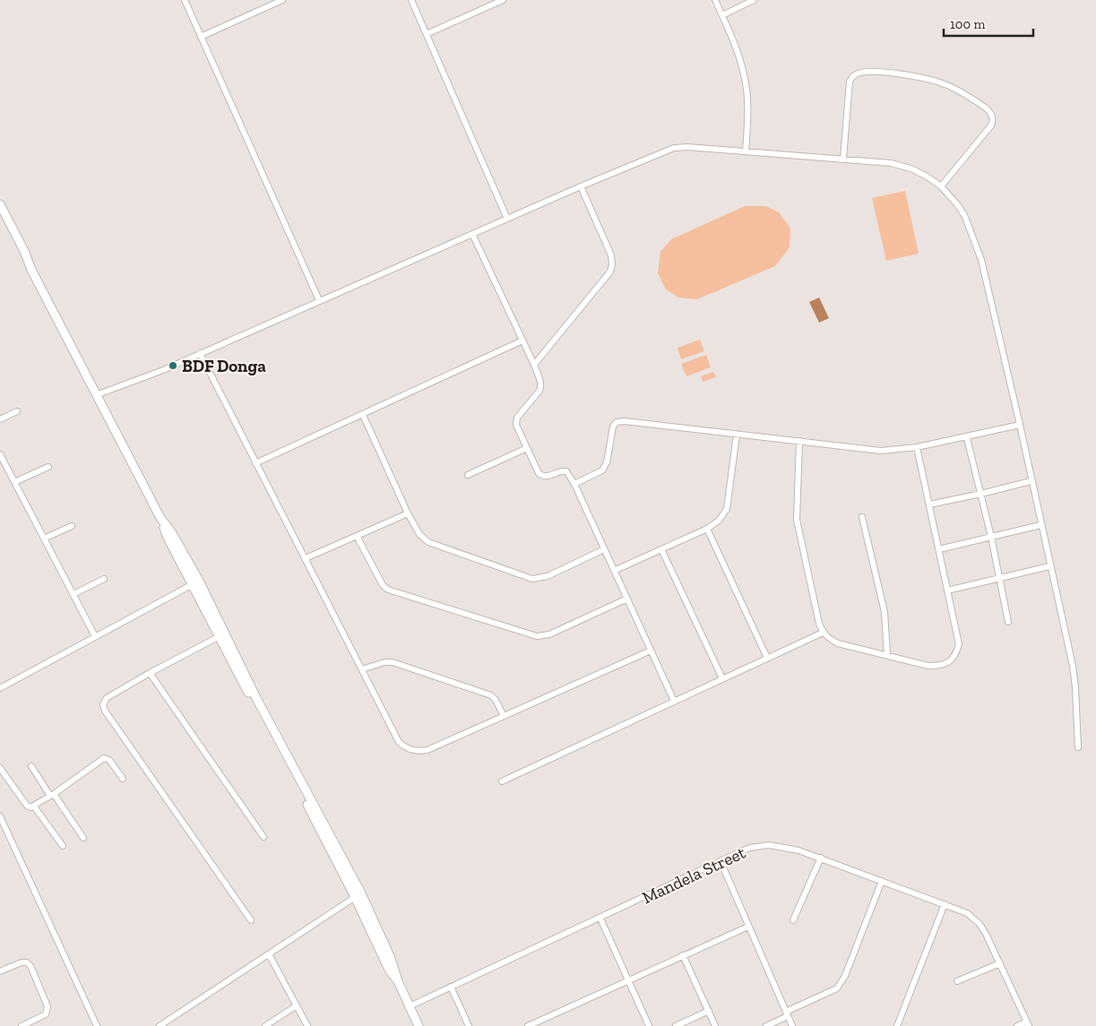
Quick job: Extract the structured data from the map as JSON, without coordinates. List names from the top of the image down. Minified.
{"streets":{"street":["Mandela Street"]},"places":["BDF Donga"],"scale_bar":"100 m"}
